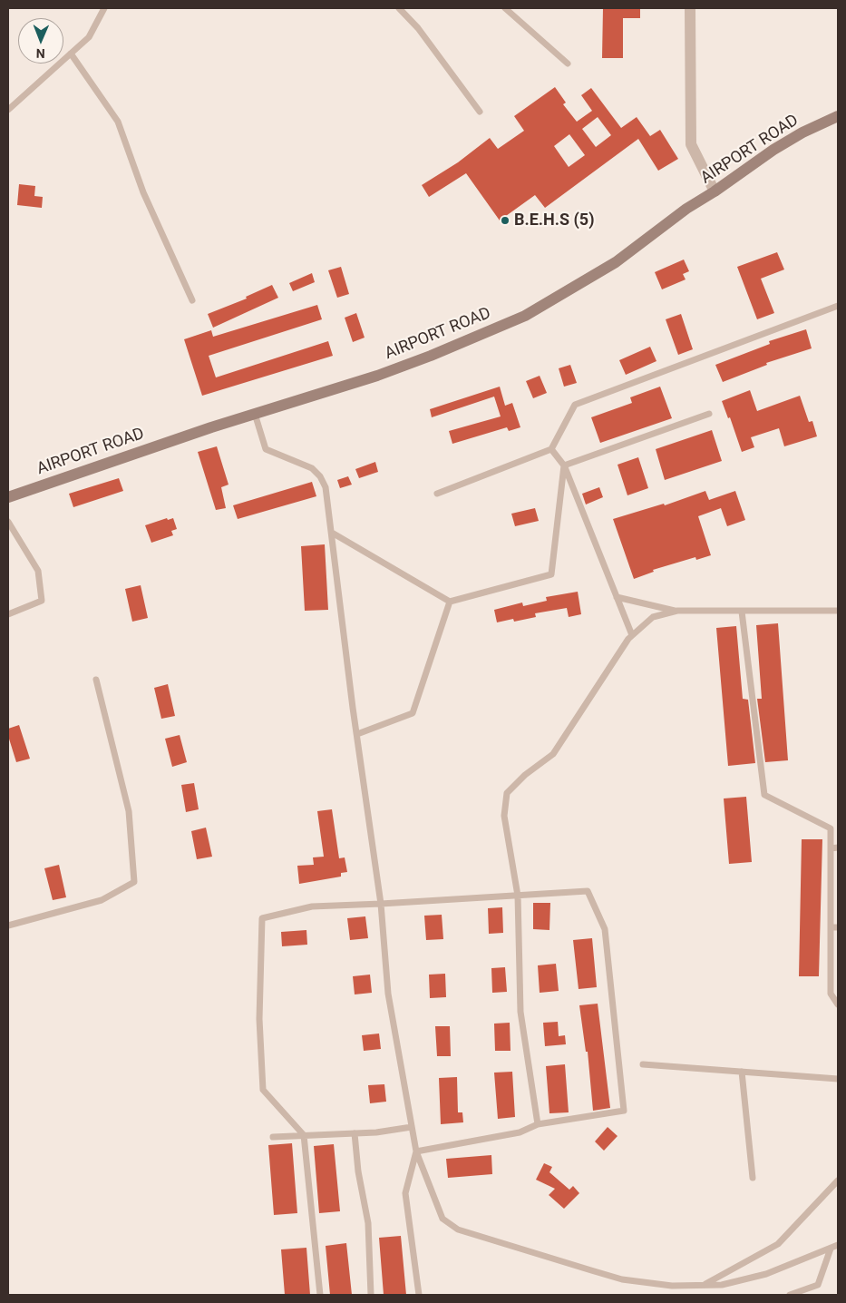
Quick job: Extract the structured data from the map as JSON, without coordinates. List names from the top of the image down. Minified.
{"streets":{"main road":["AIRPORT ROAD"]},"places":["B.E.H.S (5)"],"north":"bottom"}
